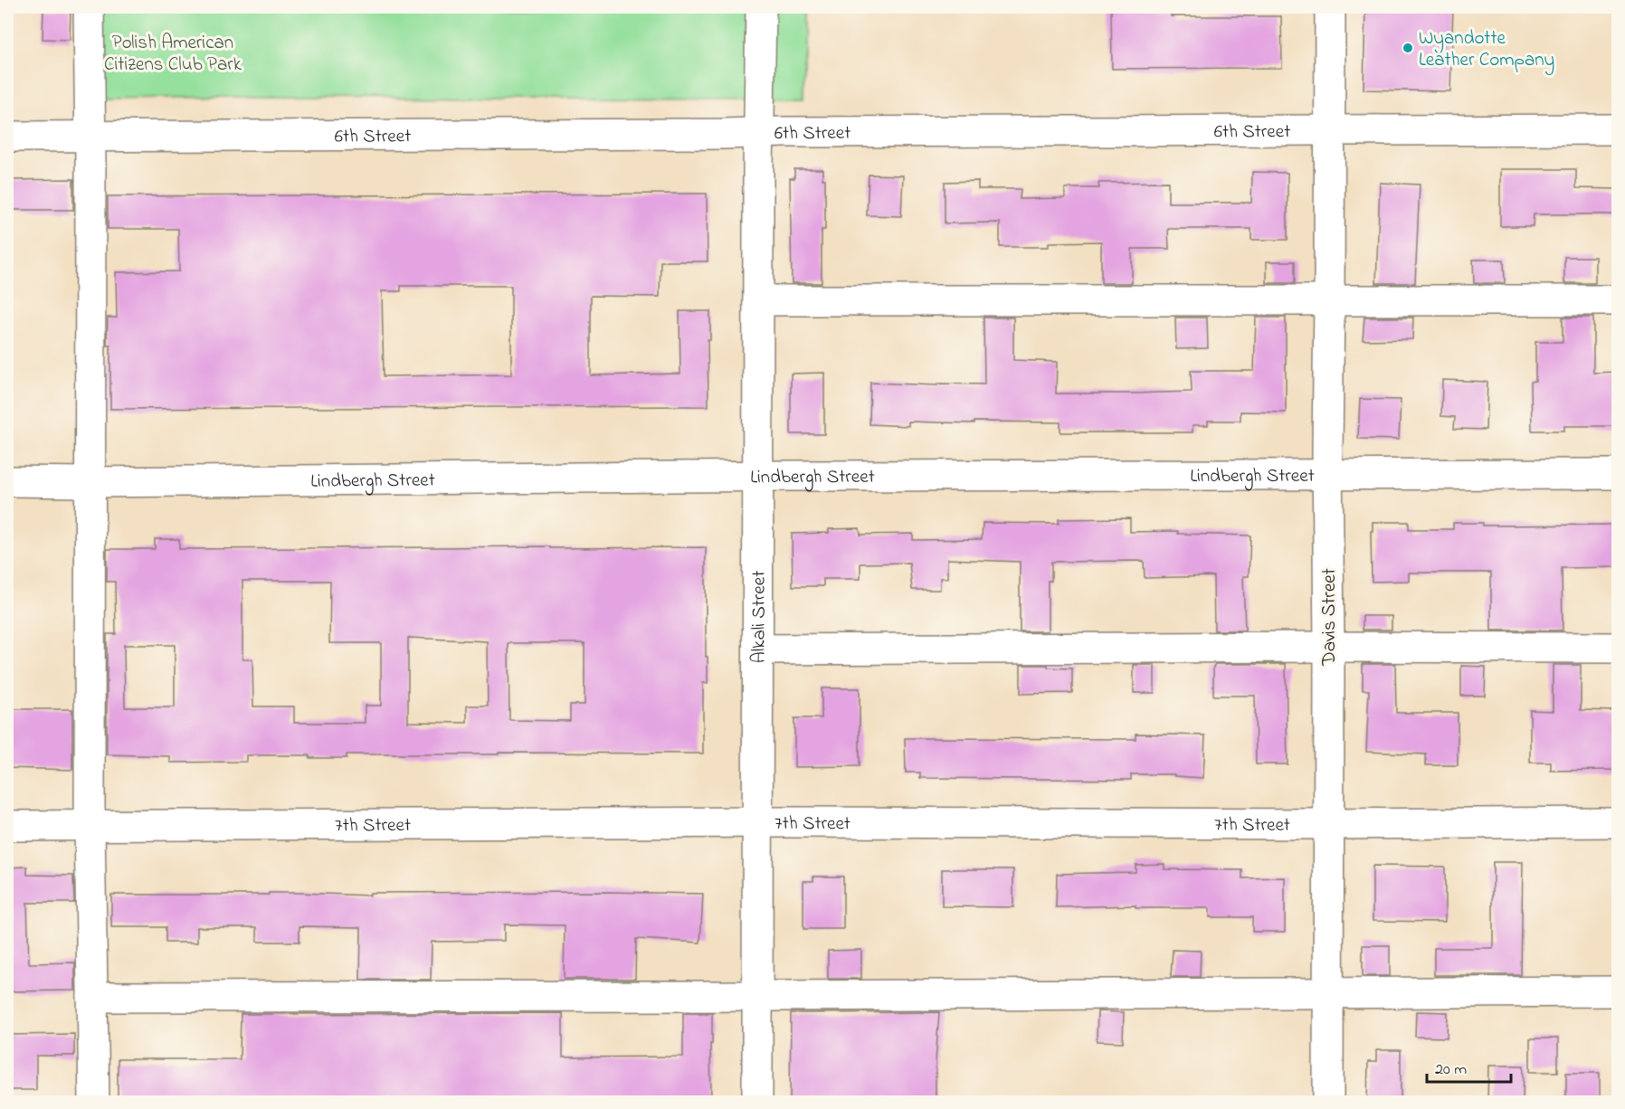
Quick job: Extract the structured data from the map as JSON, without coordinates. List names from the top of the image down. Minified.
{"streets":{"street":["6th Street","Lindbergh Street","Alkali Street","Davis Street","7th Street"]},"crossings":[["6th Street","Alkali Street"],["6th Street","Davis Street"],["Lindbergh Street","Alkali Street"],["Lindbergh Street","Davis Street"],["Alkali Street","7th Street"],["Davis Street","7th Street"]],"parks":["Polish American Citizens Club Park"],"places":["Wyandotte Leather Company"],"scale_bar":"20 m"}
